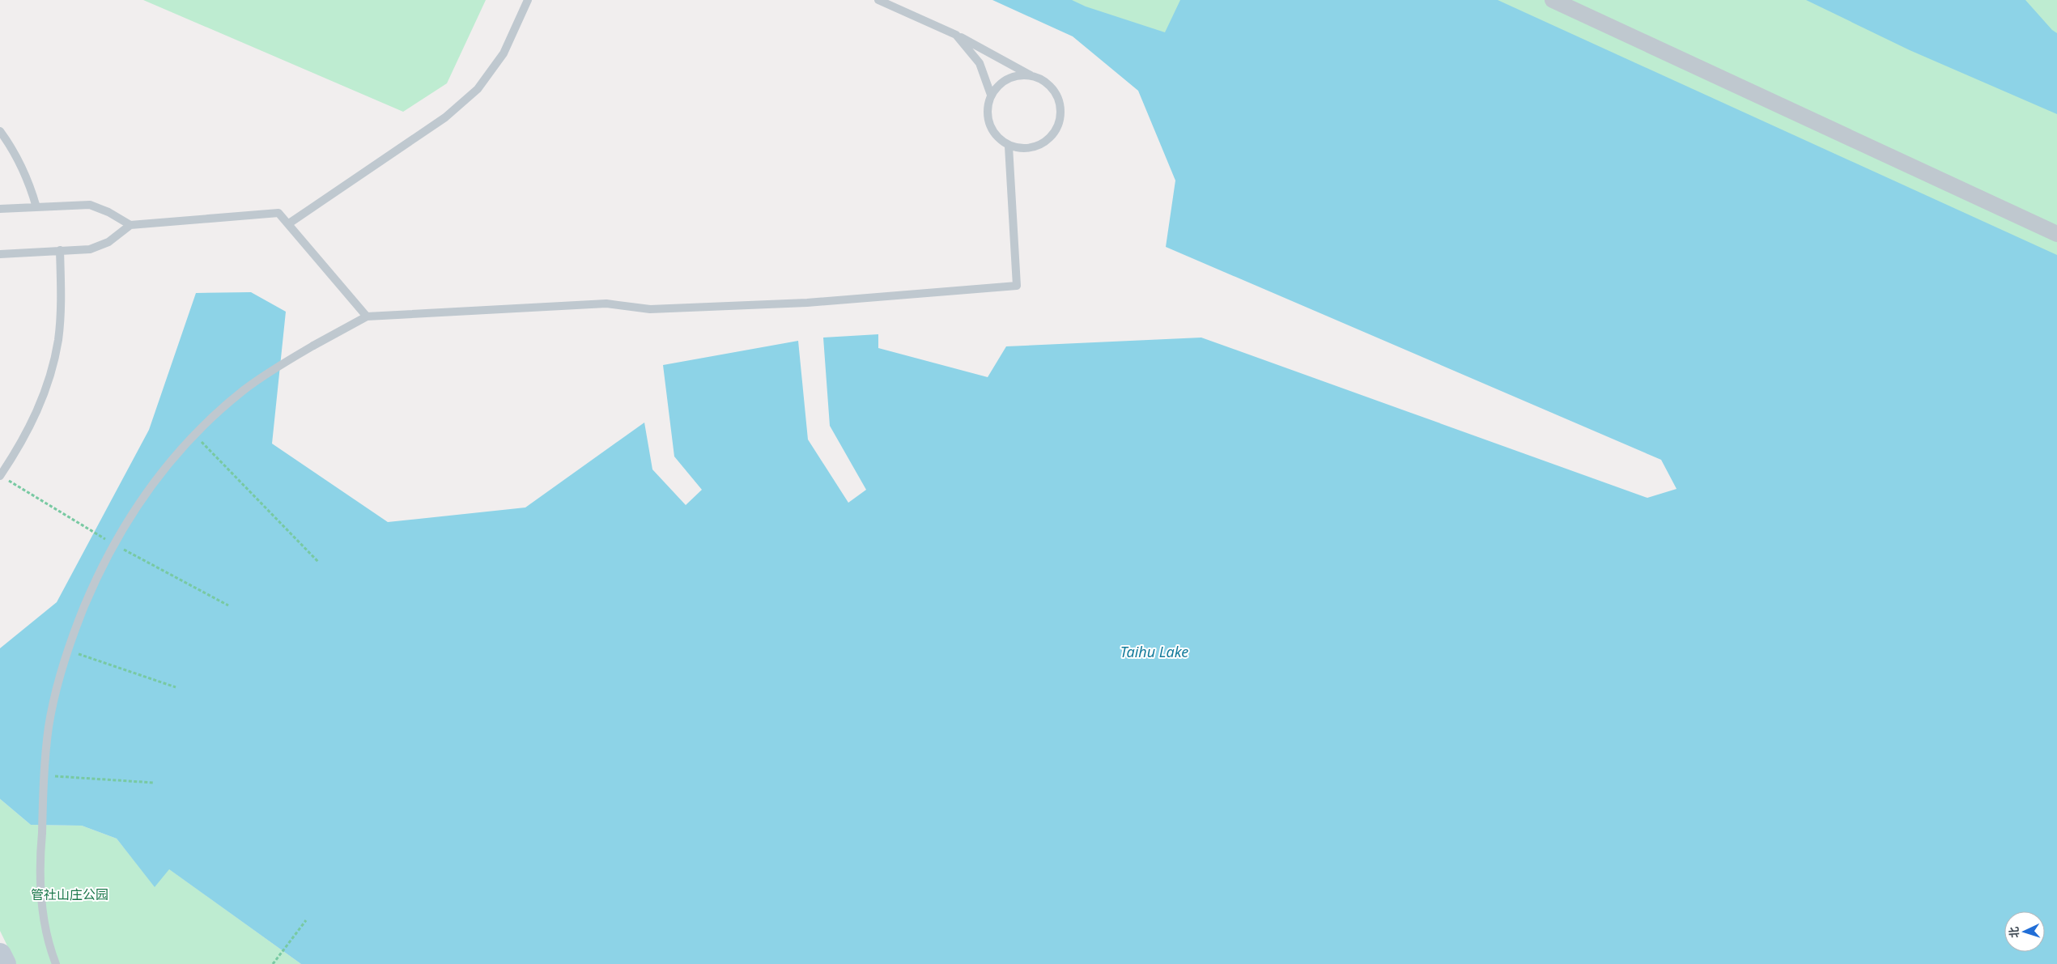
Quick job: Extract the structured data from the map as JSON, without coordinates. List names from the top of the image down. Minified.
{"water":["Taihu Lake"],"parks":["管社山庄公园"],"north":"left"}
